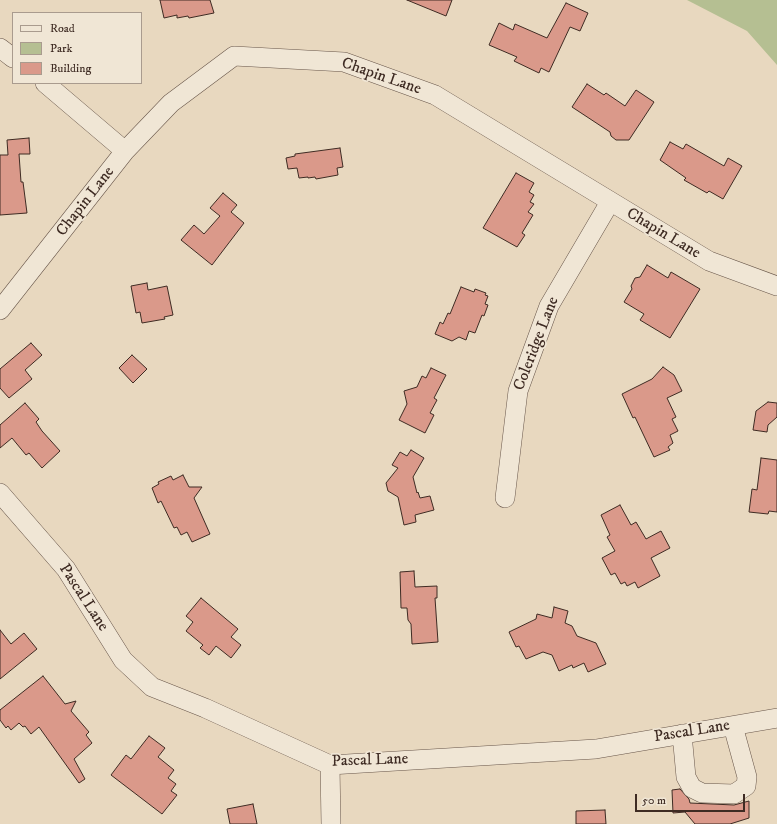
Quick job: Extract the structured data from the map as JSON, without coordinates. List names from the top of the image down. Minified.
{"streets":{"street":["Chapin Lane","Coleridge Lane","Pascal Lane"]},"crossings":[["Chapin Lane","Coleridge Lane"]],"legend":["Road","Park","Building"],"scale_bar":"50 m"}
